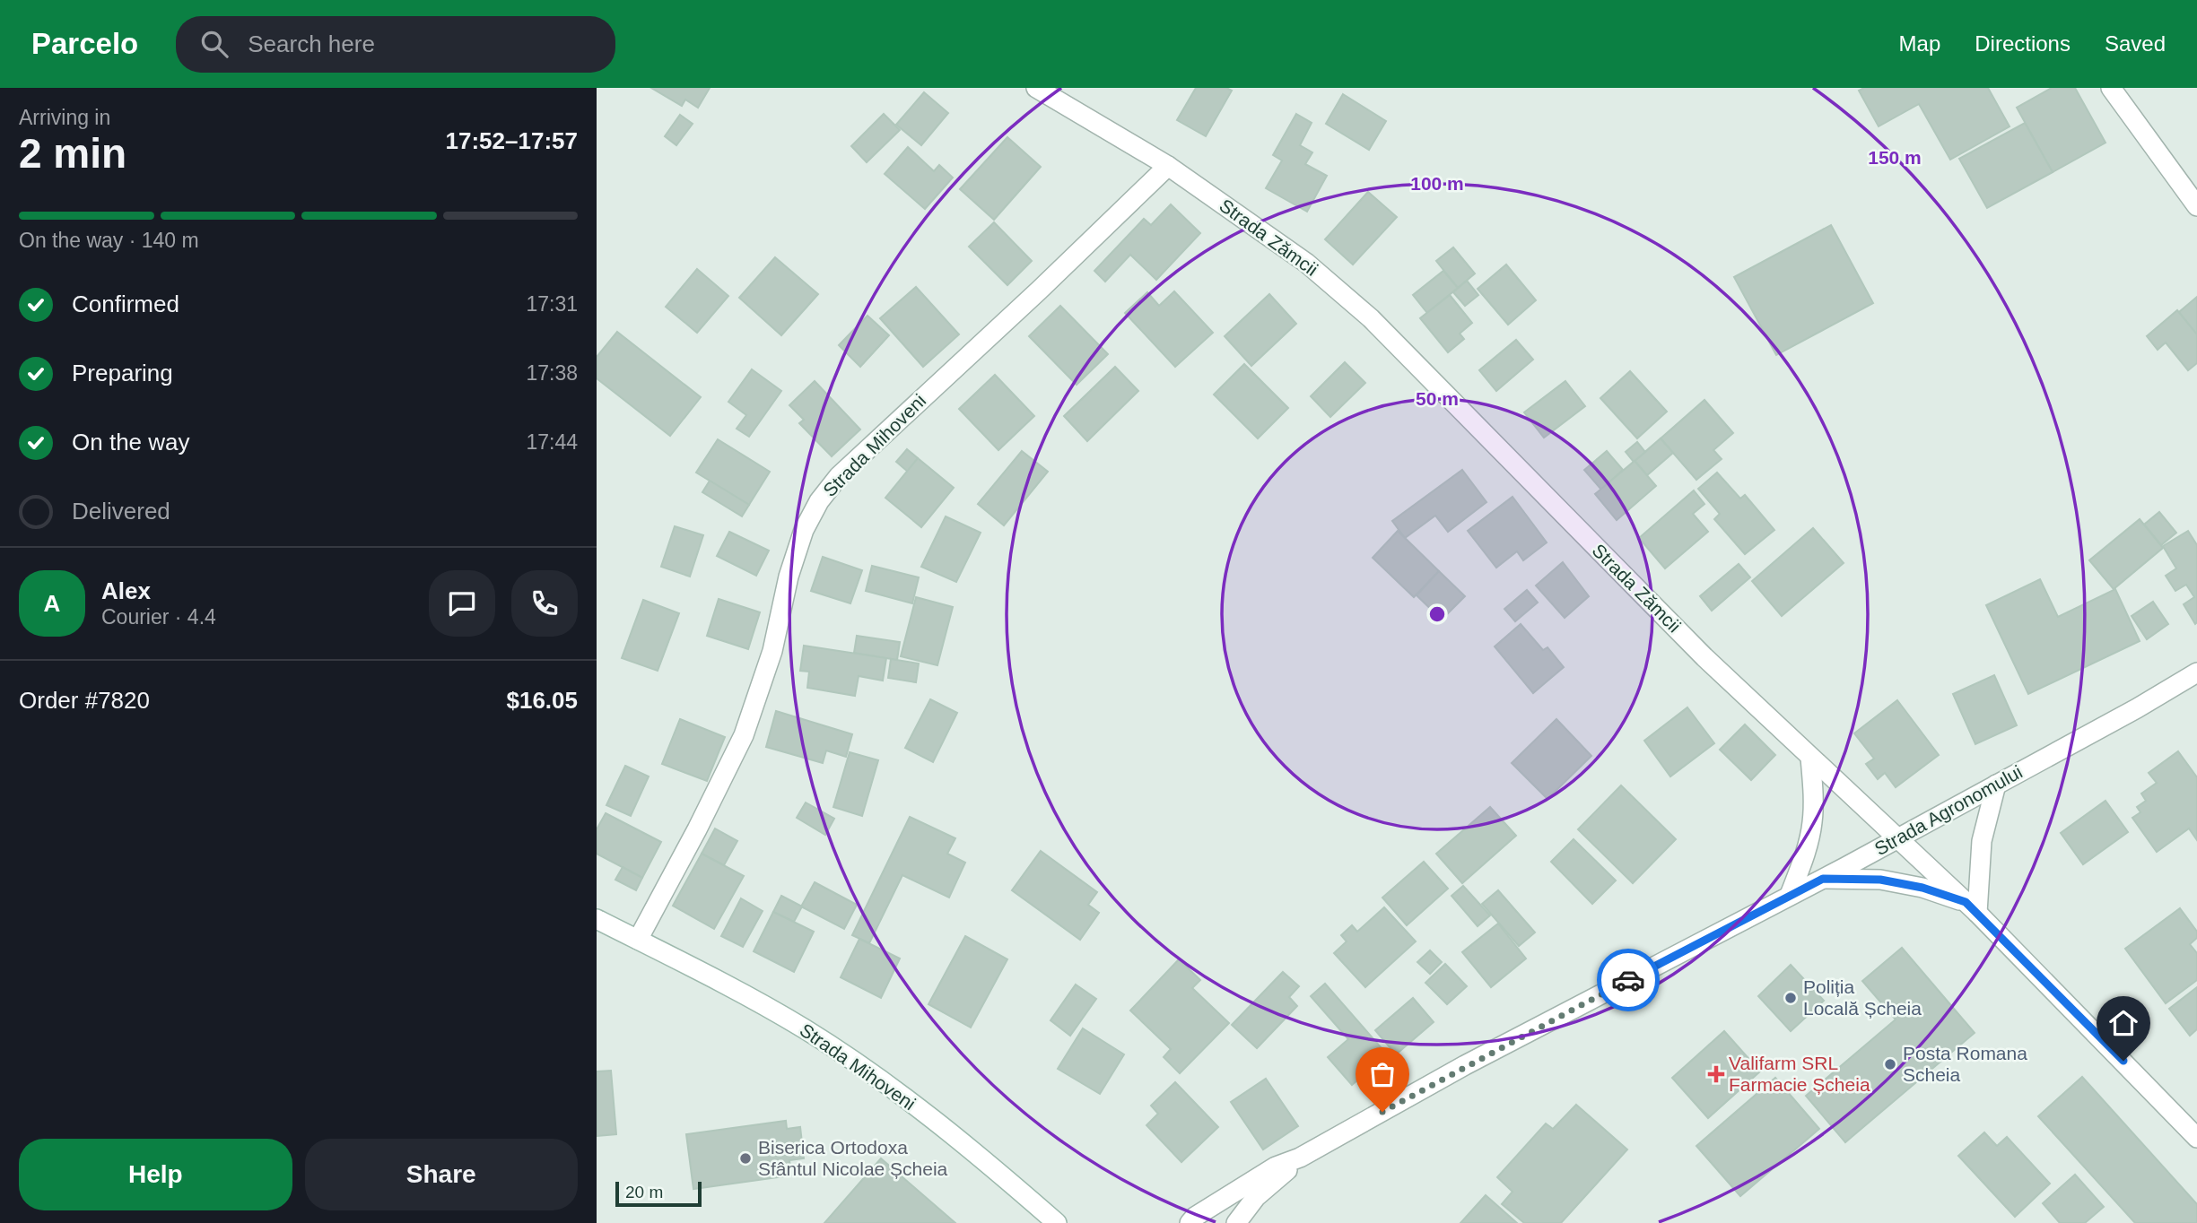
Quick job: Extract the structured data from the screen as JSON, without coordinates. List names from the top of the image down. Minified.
{"streets":{"street":["Strada Zămcii","Strada Mihoveni","Strada Agronomului"]},"crossings":[["Strada Zămcii","Strada Mihoveni"],["Strada Zămcii","Strada Agronomului"]],"places":{"other":["Poliția Locală Șcheia","Posta Romana Scheia","Biserica Ortodoxa Sfântul Nicolae Șcheia"],"health":["Valifarm SRL Farmacie Șcheia"]},"scale_bar":"20 m","page":{"header":"Parcelo","search":"Search here","nav":["Map","Directions","Saved"],"heading":["2 min","Arriving in","17:52–17:57"],"panel":["Alex","Courier · 4.4","Order #7820","$16.05"],"bar":"On the way · 140 m","list":[["Confirmed","17:31"],["Preparing","17:38"],["On the way","17:44"],"Delivered"],"round":"A","buttons":["Help","Share"],"scale":"20 m"},"rings":["150 m","100 m","50 m"]}
